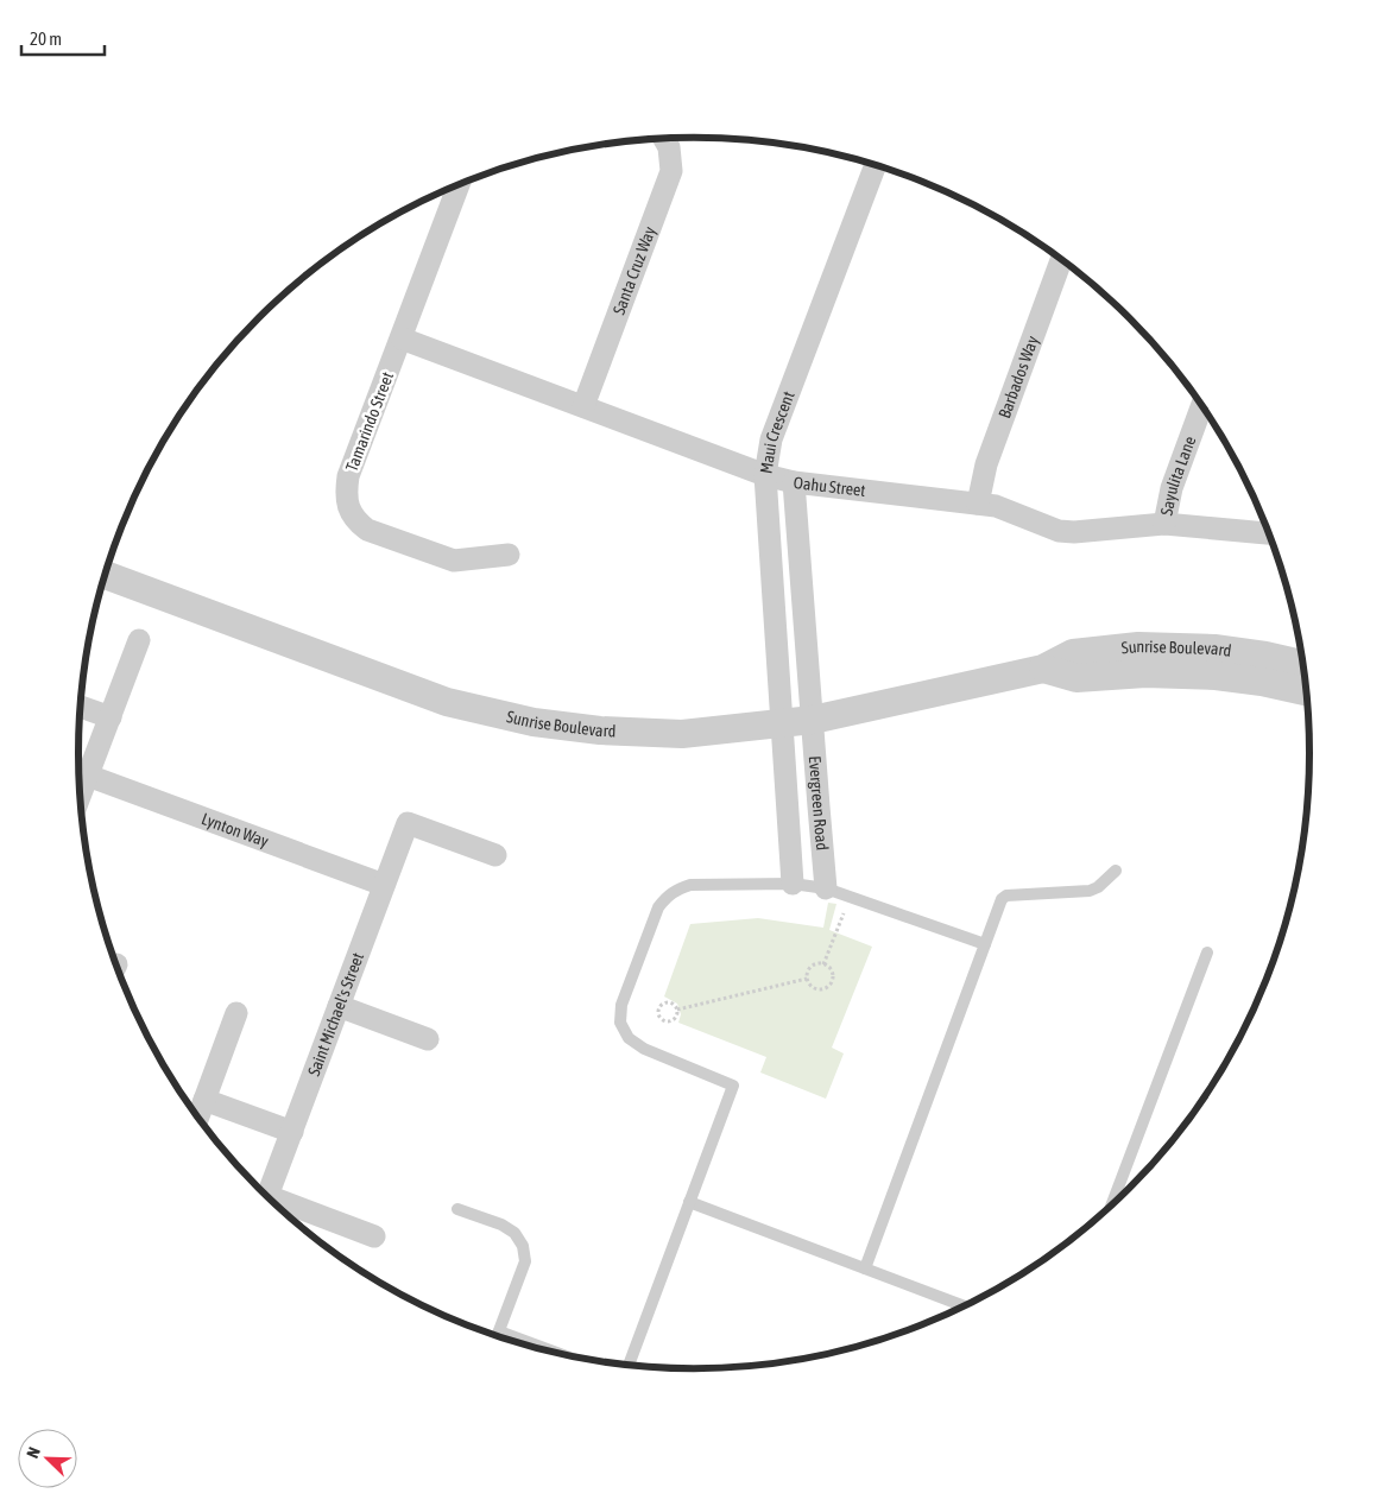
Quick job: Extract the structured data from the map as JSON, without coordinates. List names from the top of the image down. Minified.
{"streets":{"street":["Santa Cruz Way","Barbados Way","Tamarindo Street","Maui Crescent","Sayulita Lane","Oahu Street","Sunrise Boulevard","Evergreen Road","Lynton Way","Saint Michael's Street"]},"crossings":[["Santa Cruz Way","Oahu Street"],["Barbados Way","Oahu Street"],["Tamarindo Street","Oahu Street"],["Maui Crescent","Oahu Street"],["Maui Crescent","Sunrise Boulevard"],["Maui Crescent","Evergreen Road"],["Sayulita Lane","Oahu Street"],["Sunrise Boulevard","Evergreen Road"],["Lynton Way","Saint Michael's Street"]],"scale_bar":"20 m","north":"top left"}
